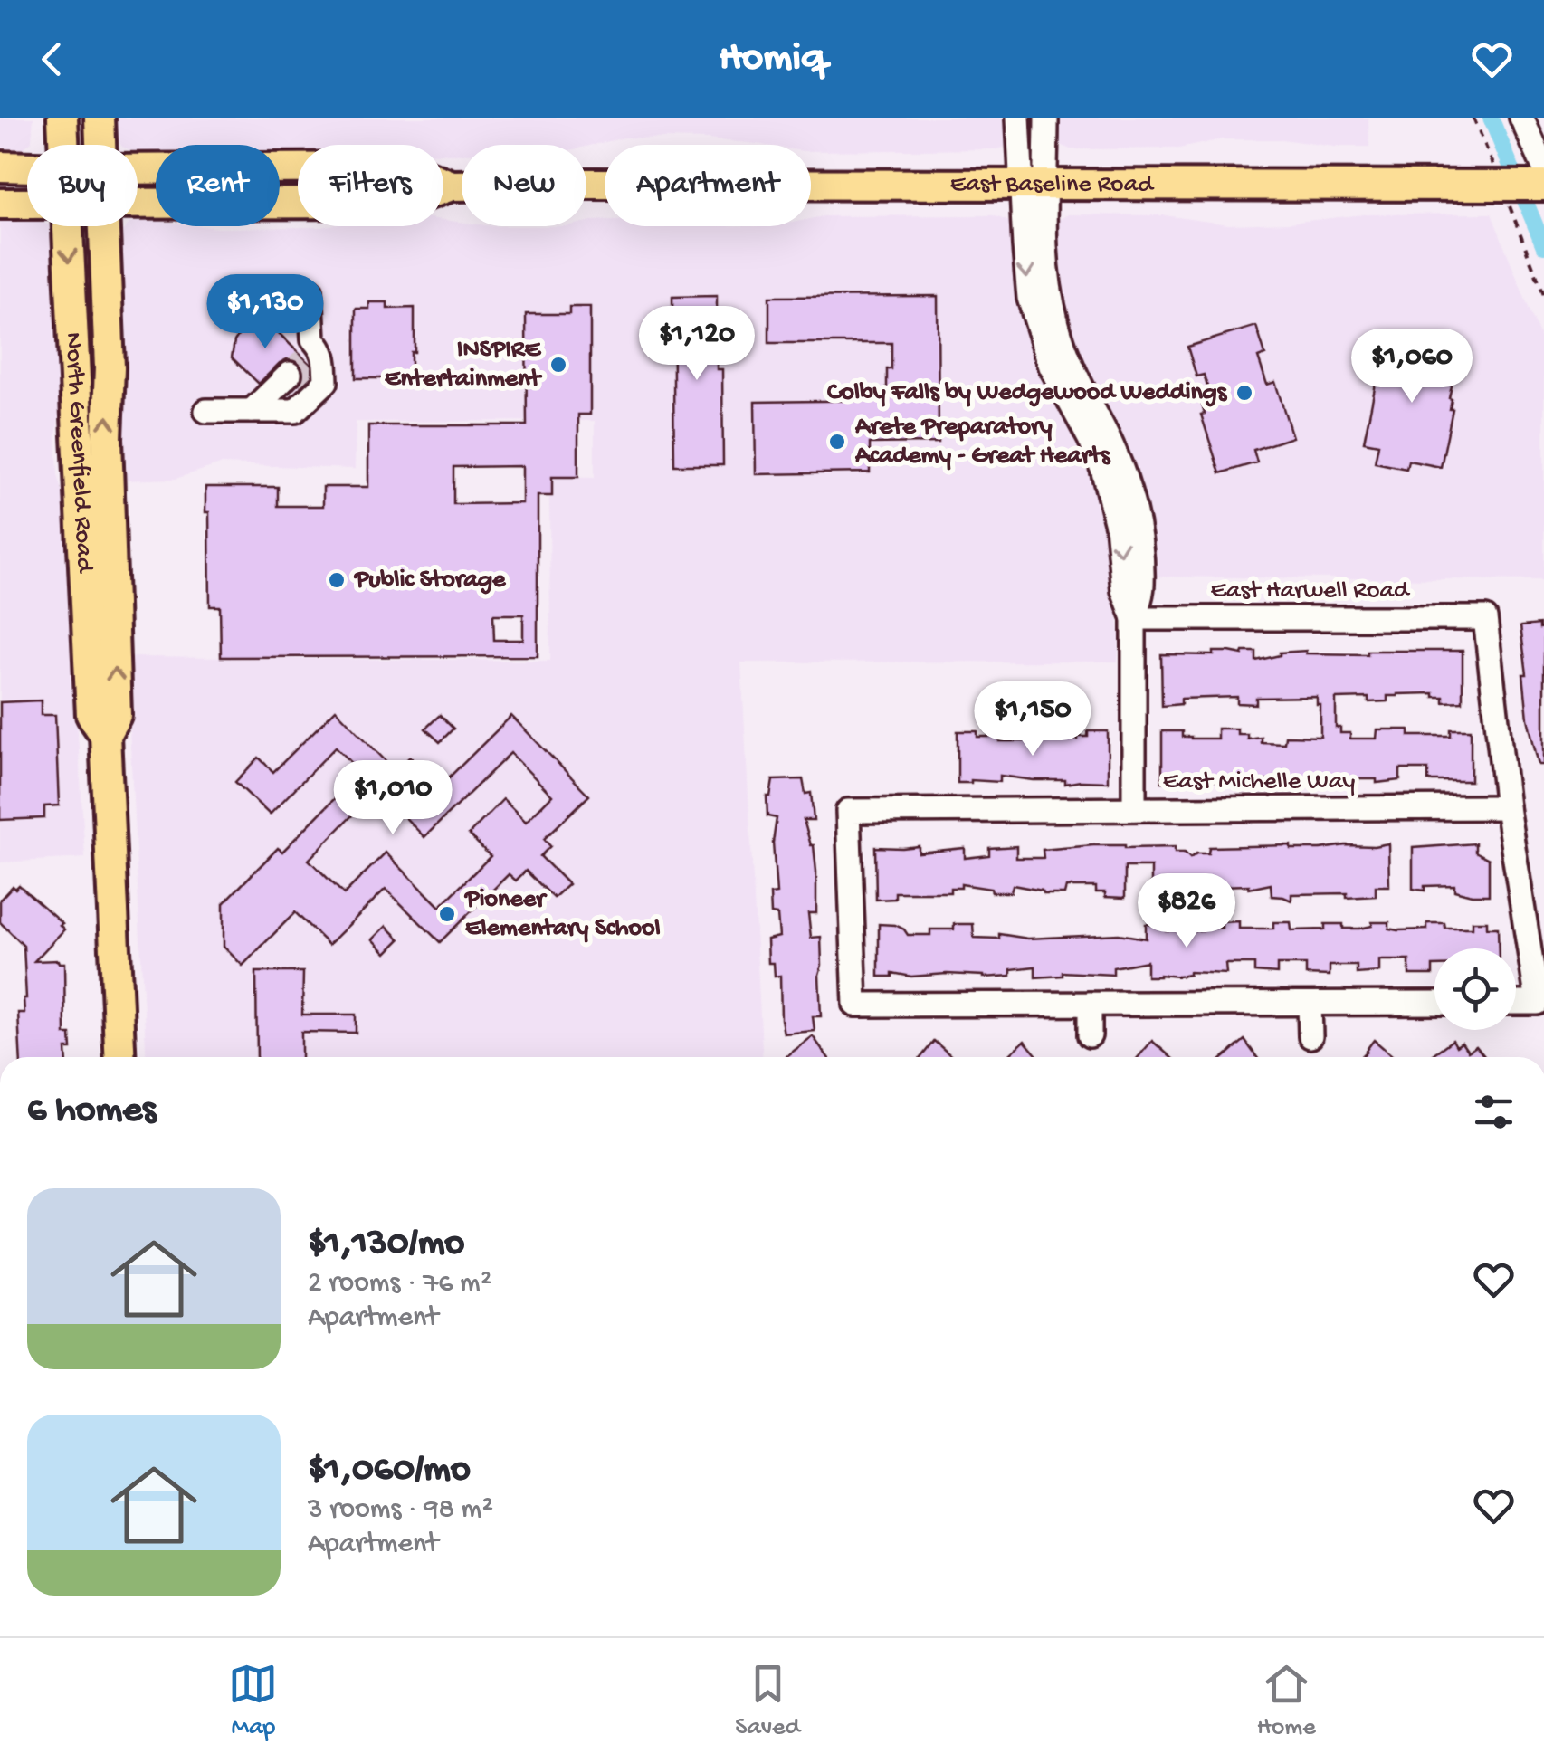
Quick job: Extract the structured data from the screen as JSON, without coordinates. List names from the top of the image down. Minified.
{"streets":{"main road":["East Baseline Road","North Greenfield Road"],"street":["East Harwell Road","East Michelle Way"]},"crossings":[["East Harwell Road","East Michelle Way"]],"places":["INSPIRE Entertainment","Colby Falls by Wedgewood Weddings","Arete Preparatory Academy - Great Hearts","Public Storage","Pioneer Elementary School"],"page":{"header":"Homiq","chip":["Buy","Rent","Filters","New","Apartment"],"price":["$1,130","$1,120","$1,060","$1,150","$1,010","$826"],"heading":"6 homes","list":[{"name":"$1,130/mo","note":"2 rooms · 76 m² · Apartment"},{"name":"$1,060/mo","note":"3 rooms · 98 m² · Apartment"}],"tabs":["Map","Saved","Home"]}}
